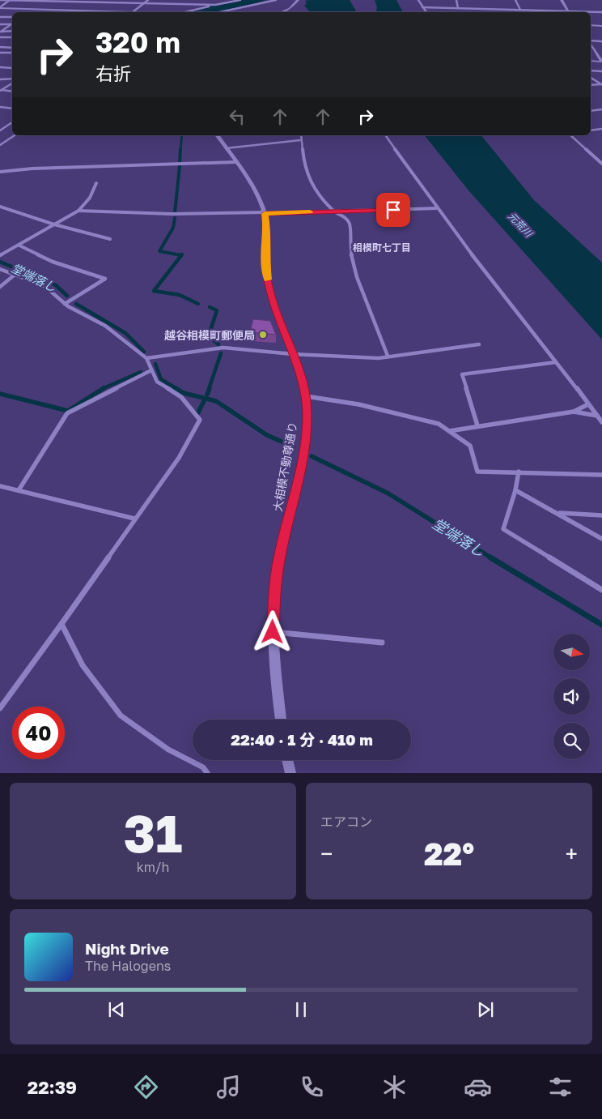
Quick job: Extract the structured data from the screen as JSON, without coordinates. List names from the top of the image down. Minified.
{"streets":{"street":["大相模不動尊通り"]},"districts":["相模町七丁目"],"water":["元荒川","堂端落し"],"places":["越谷相模町郵便局"],"north":"right","page":{"turn":["320 m","右折"],"limit":"40","trip":"22:40 · 1 分 · 410 m","tile":[["31","km/h"],"エアコン"],"heat":["−","22°","+"],"song":["Night Drive","The Halogens"],"tabs":"22:39"}}
